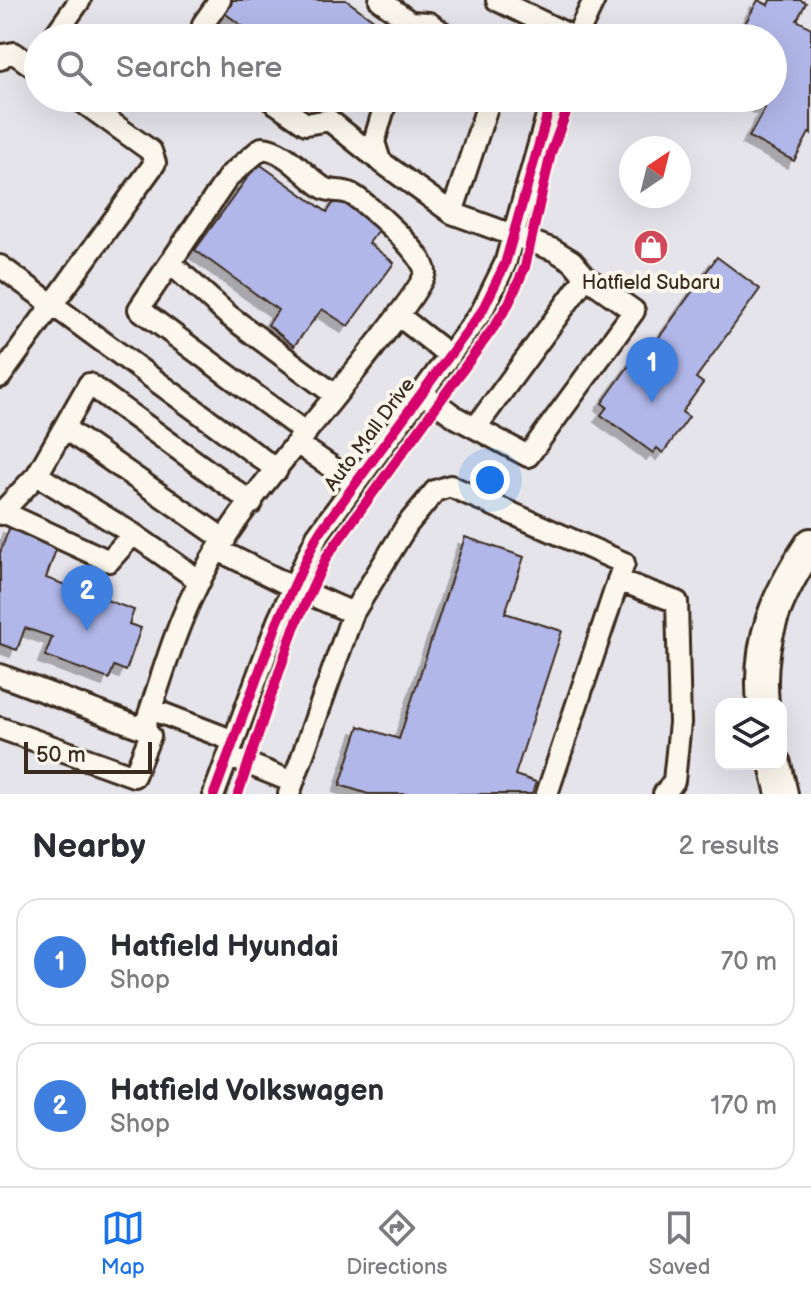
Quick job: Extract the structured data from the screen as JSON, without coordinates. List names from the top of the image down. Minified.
{"streets":{"street":["Auto Mall Drive"]},"places":{"shop":["Hatfield Subaru"]},"scale_bar":"50 m","north":"top right","page":{"search":"Search here","pins":["1","2"],"scale":"50 m","heading":["Nearby","2 results"],"list":[{"mark":"1","name":"Hatfield Hyundai","note":"Shop","value":"70 m"},{"mark":"2","name":"Hatfield Volkswagen","note":"Shop","value":"170 m"}],"nav":["Map","Directions","Saved"]}}
